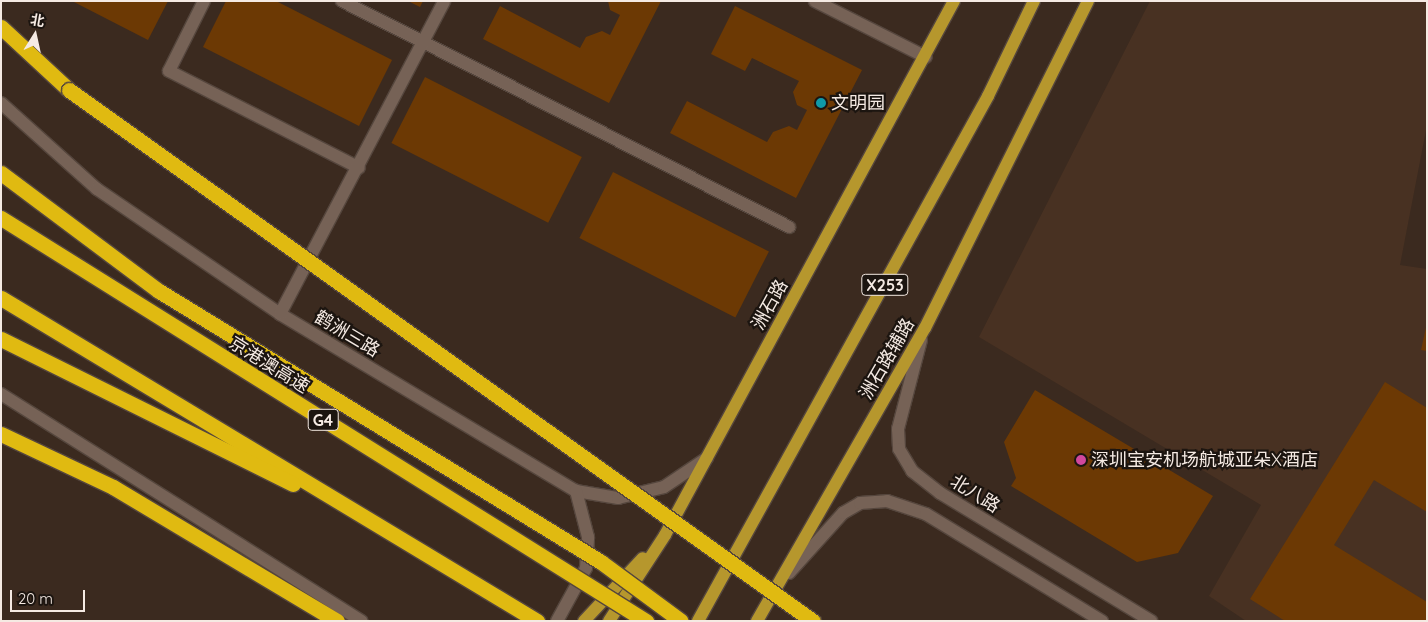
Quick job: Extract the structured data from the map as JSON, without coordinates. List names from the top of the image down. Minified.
{"streets":{"highway":["京港澳高速","G4"],"main road":["X253","洲石路","洲石路辅路"],"street":["鹤洲三路","北八路"]},"crossings":[["洲石路","鹤洲三路"],["洲石路辅路","北八路"]],"places":["文明园","深圳宝安机场航城亚朵X酒店"],"scale_bar":"20 m","north":"top"}
